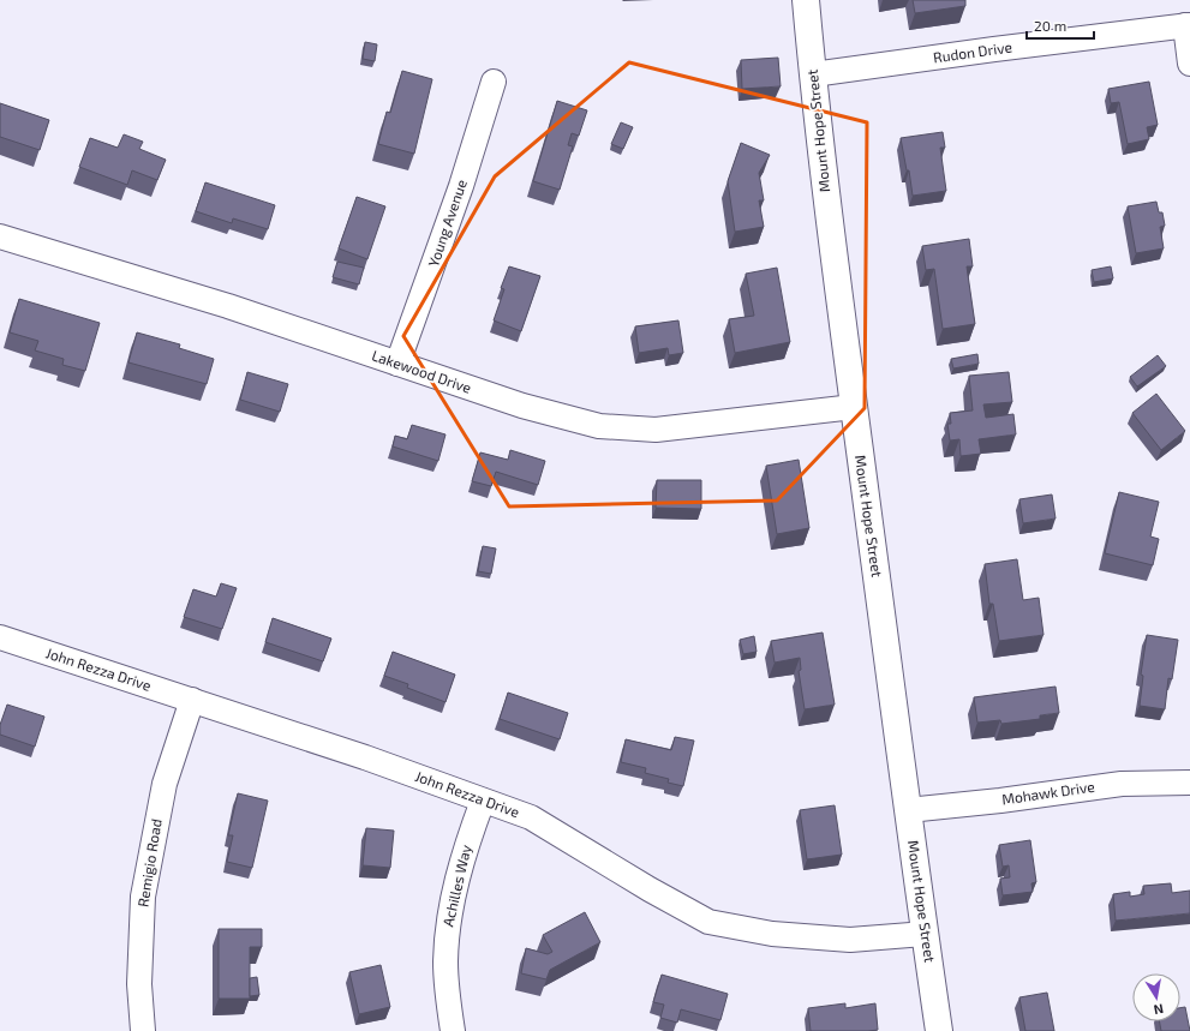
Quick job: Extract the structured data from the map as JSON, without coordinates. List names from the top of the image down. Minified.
{"streets":{"street":["Rudon Drive","Mount Hope Street","Young Avenue","Lakewood Drive","John Rezza Drive","Mohawk Drive","Remigio Road","Achilles Way"]},"crossings":[["Rudon Drive","Mount Hope Street"],["Mount Hope Street","Lakewood Drive"],["Mount Hope Street","John Rezza Drive"],["Mount Hope Street","Mohawk Drive"],["Young Avenue","Lakewood Drive"],["John Rezza Drive","Remigio Road"],["John Rezza Drive","Achilles Way"]],"scale_bar":"20 m","north":"bottom"}
